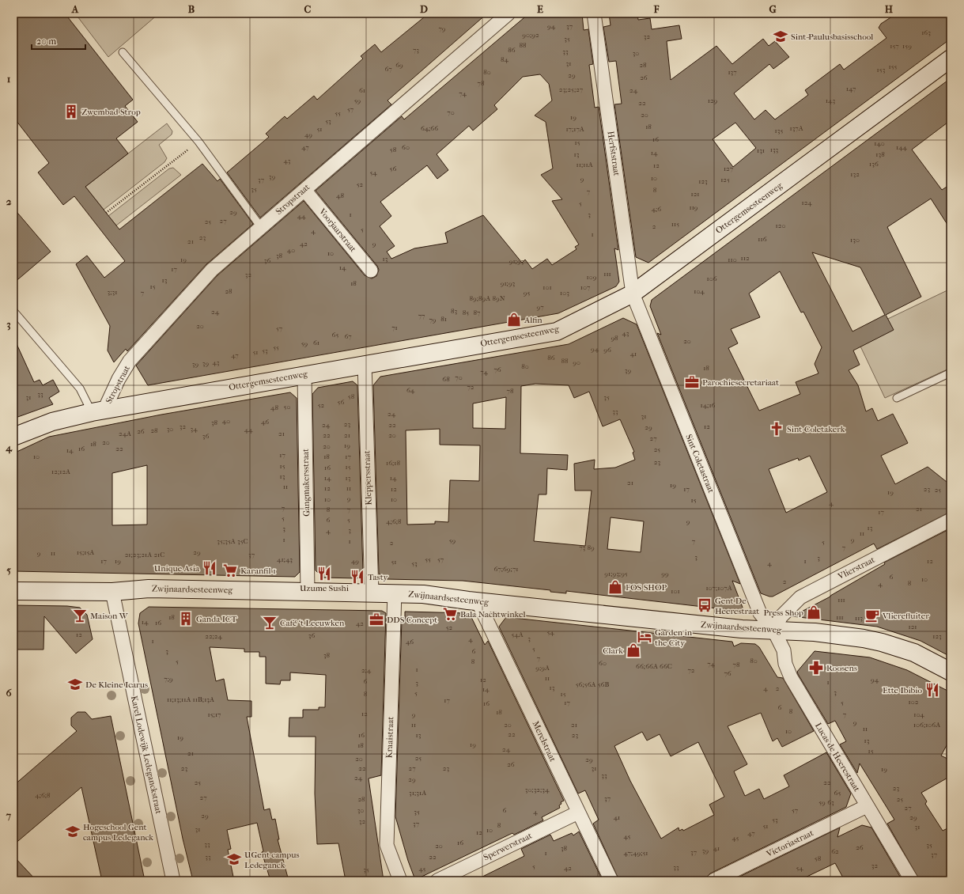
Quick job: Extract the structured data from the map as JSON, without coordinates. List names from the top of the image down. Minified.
{"streets":{"street":["Herfststraat","Stropstraat","Ottergemsesteenweg","Voorjaarstraat","Sint-Coletastraat","Kleppersstraat","Gangmakersstraat","Vlierstraat","Zwijnaardsesteenweg","Kraaistraat","Merelstraat","Karel Lodewijk Ledeganckstraat","Lucas de Heerestraat","Victoriastraat","Sperwerstraat"]},"crossings":[["Herfststraat","Ottergemsesteenweg"],["Herfststraat","Sint-Coletastraat"],["Stropstraat","Ottergemsesteenweg"],["Stropstraat","Voorjaarstraat"],["Ottergemsesteenweg","Sint-Coletastraat"],["Ottergemsesteenweg","Kleppersstraat"],["Ottergemsesteenweg","Gangmakersstraat"],["Sint-Coletastraat","Vlierstraat"],["Sint-Coletastraat","Zwijnaardsesteenweg"],["Sint-Coletastraat","Lucas de Heerestraat"],["Kleppersstraat","Zwijnaardsesteenweg"],["Gangmakersstraat","Zwijnaardsesteenweg"],["Vlierstraat","Zwijnaardsesteenweg"],["Vlierstraat","Lucas de Heerestraat"],["Zwijnaardsesteenweg","Kraaistraat"],["Zwijnaardsesteenweg","Merelstraat"],["Zwijnaardsesteenweg","Karel Lodewijk Ledeganckstraat"],["Zwijnaardsesteenweg","Lucas de Heerestraat"],["Merelstraat","Sperwerstraat"],["Lucas de Heerestraat","Victoriastraat"]],"places":{"school or university":["Sint-Paulusbasisschool","De Kleine Icarus","Hogeschool Gent campus Ledeganck","UGent campus Ledeganck"],"building":["Zwembad Strop","Ganda ICT"],"shop":["Alfin","FOS SHOP","Press Shop","Clark"],"office":["Parochiesecretariaat","DDS Concept"],"church":["Sint-Coletakerk"],"restaurant":["Unique Asia","Uzume Sushi","Tasty","Ette Ibibio"],"supermarket":["Karanfil 1","Bala Nachtwinkel"],"bus stop":["Gent De Heerestraat"],"bar":["Maison W","Café ‘t Leeuwken"],"cafe":["Vlierefluiter"],"hotel":["Garden in the City"],"pharmacy":["Roosens"]},"house_numbers":["94","37","79","163","90;92","32","35","88","157","159","73","86","33","30","84","31","69","28","155","67","153","80","137","29","26","78","147","23;25;27","61","24","74","59","129","143","22","57","70","55","20","19","53","18","64;66","137A","51","17;17A","135","49","16","15","140","47","60","144","58","133","131","14","13","138","43","136","11;11A","12","56","127","54","132","39","10","9","37","125","123","52","35","8","7","121","48","124","5","119","4;6","29","1","3","44","27","25","115","120","2","5","4","1","23","116","130","21","42","9","40","10","38","112","13","19","110","36","91;93","14","17","111","32","109","106","13","18","91;93","15","101","107","28","104","3;31","7","95","103","89;89A-89N","97","83","24","85","87","77","81","79","20","71","57","43","65","67","98","20","61","59","55","94","96","53","51","41","47","86","88","43","90","39","39","80","18","76","39","74","70","68","72","64","78","33","58","31","35","56","52","14;16","50","48","33","24","31","40","46","38","23","24","22","32","12","29","30","34","44","28","26","24A","21","22","21","20","36","27","20","18","19","20","16","22","25","14","17","10","18","17","23","16;18","15","15","16","12;12A","13","14","13","14","21","19","11","12","11","12","17","23","25","19","9","10","10","15","4","7","21","8","7","17","5","6","5","4;6;8","9","13","3","3","4","11","1","9","59","35;35A-35C","1","7","5","2","73-89","7","15;15A","29","9","11","21;23;21A-21C","37","3","3","41;43","55","57","17","19","49","1","12","51","53","4","67;69;71","91;93;95","99","6","10","2","8","4","107;107A","101","111","18","111","113","14","16","42","121","52","54","12","54A","36","22;24","123","3","4","1","46","5","3","6","38","7","80","5","8","60","74","78","66;66A-66C","9;9A","1","2;4","72","76","11","7;9","12","94","6","1","3","56;56A-56B","13","4","2","14","3","5","8","15","11;13;11A-11B;13A","17","102","17","5","16","6","8","18","12","15;17","9","7","104","9","11","20","21","106;106A","11","10","22","16","13","23","19","13","19","18","24","15","21","25","20","29","26","23","22","27","23","31","19","33","24","29","25","22","23","30;32;34","31;31A","65","4;6;8","27","37","28","25","59-63","27","30","6","57","35","4","29","41","29","53","32","37","8","51","31","31","10","12","47","45","45","16","33","35","20","26","38","41","39","62","37","1","47;49;51","37","33","22","58","32","5","33","42","54","45","35"],"scale_bar":"20 m","grid":{"columns":["A","B","C","D","E","F","G","H"],"rows":["1","2","3","4","5","6","7"]}}
